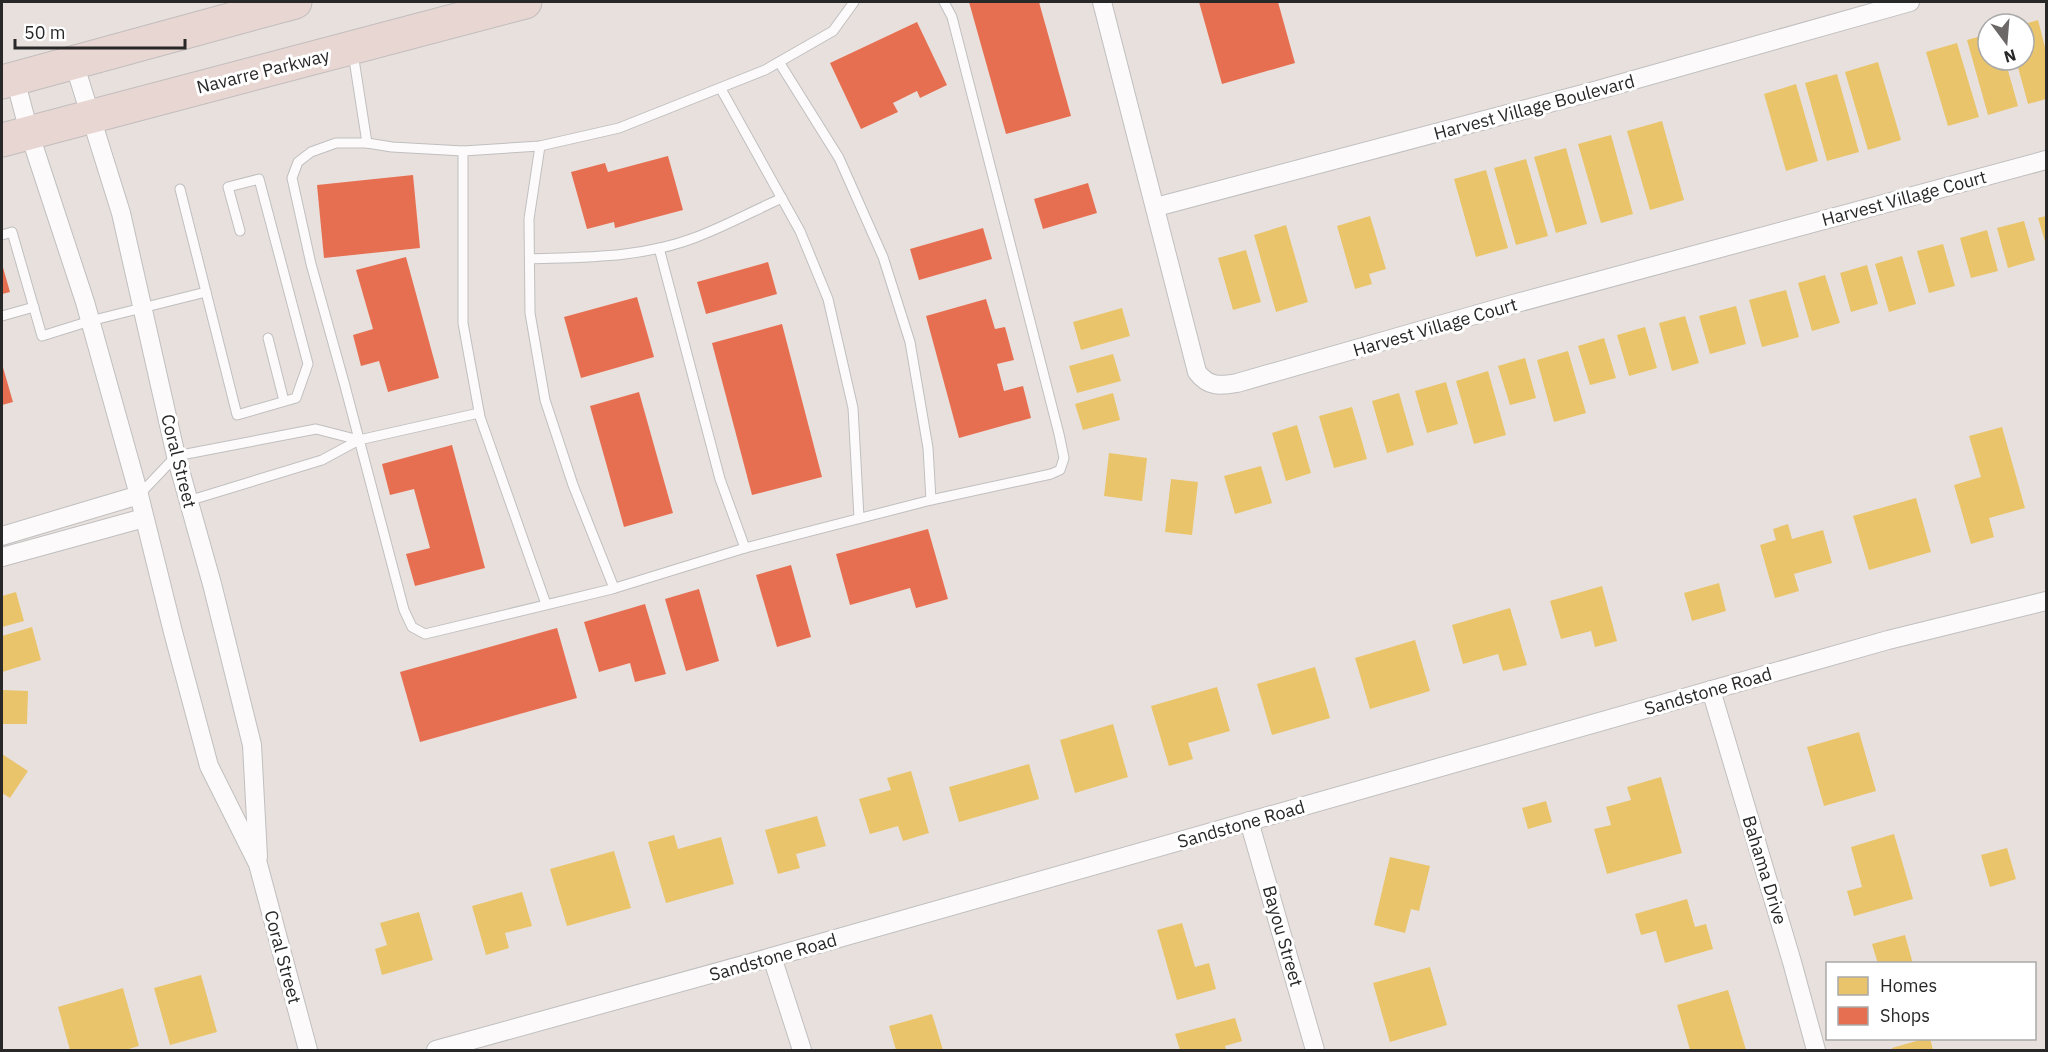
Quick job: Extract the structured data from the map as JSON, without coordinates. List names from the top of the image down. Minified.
{"streets":{"highway":["Navarre Parkway"],"street":["Harvest Village Boulevard","Harvest Village Court","Coral Street","Sandstone Road","Bahama Drive","Bayou Street"]},"crossings":[["Navarre Parkway","Coral Street"],["Harvest Village Boulevard","Harvest Village Court"],["Sandstone Road","Bahama Drive"],["Sandstone Road","Bayou Street"]],"legend":["Homes","Shops"],"scale_bar":"50 m","north":"bottom"}
